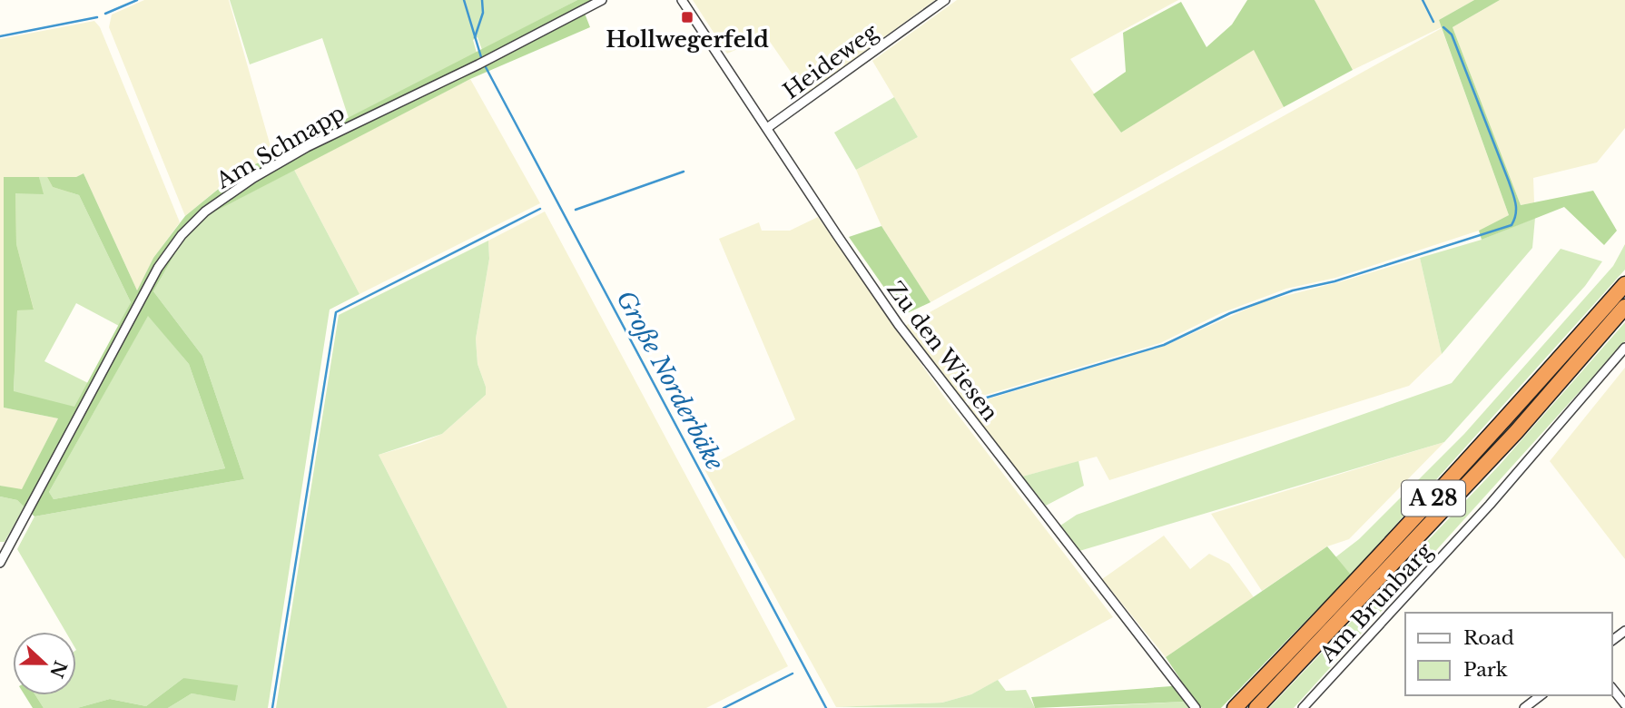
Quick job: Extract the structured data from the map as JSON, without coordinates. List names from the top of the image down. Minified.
{"streets":{"highway":["A 28"],"street":["Heideweg","Am Schnapp","Zu den Wiesen","Am Brunbarg"]},"crossings":[["Heideweg","Zu den Wiesen"]],"water":["Große Norderbäke"],"places":{"transit":["Hollwegerfeld"]},"legend":["Road","Park"],"north":"right"}
